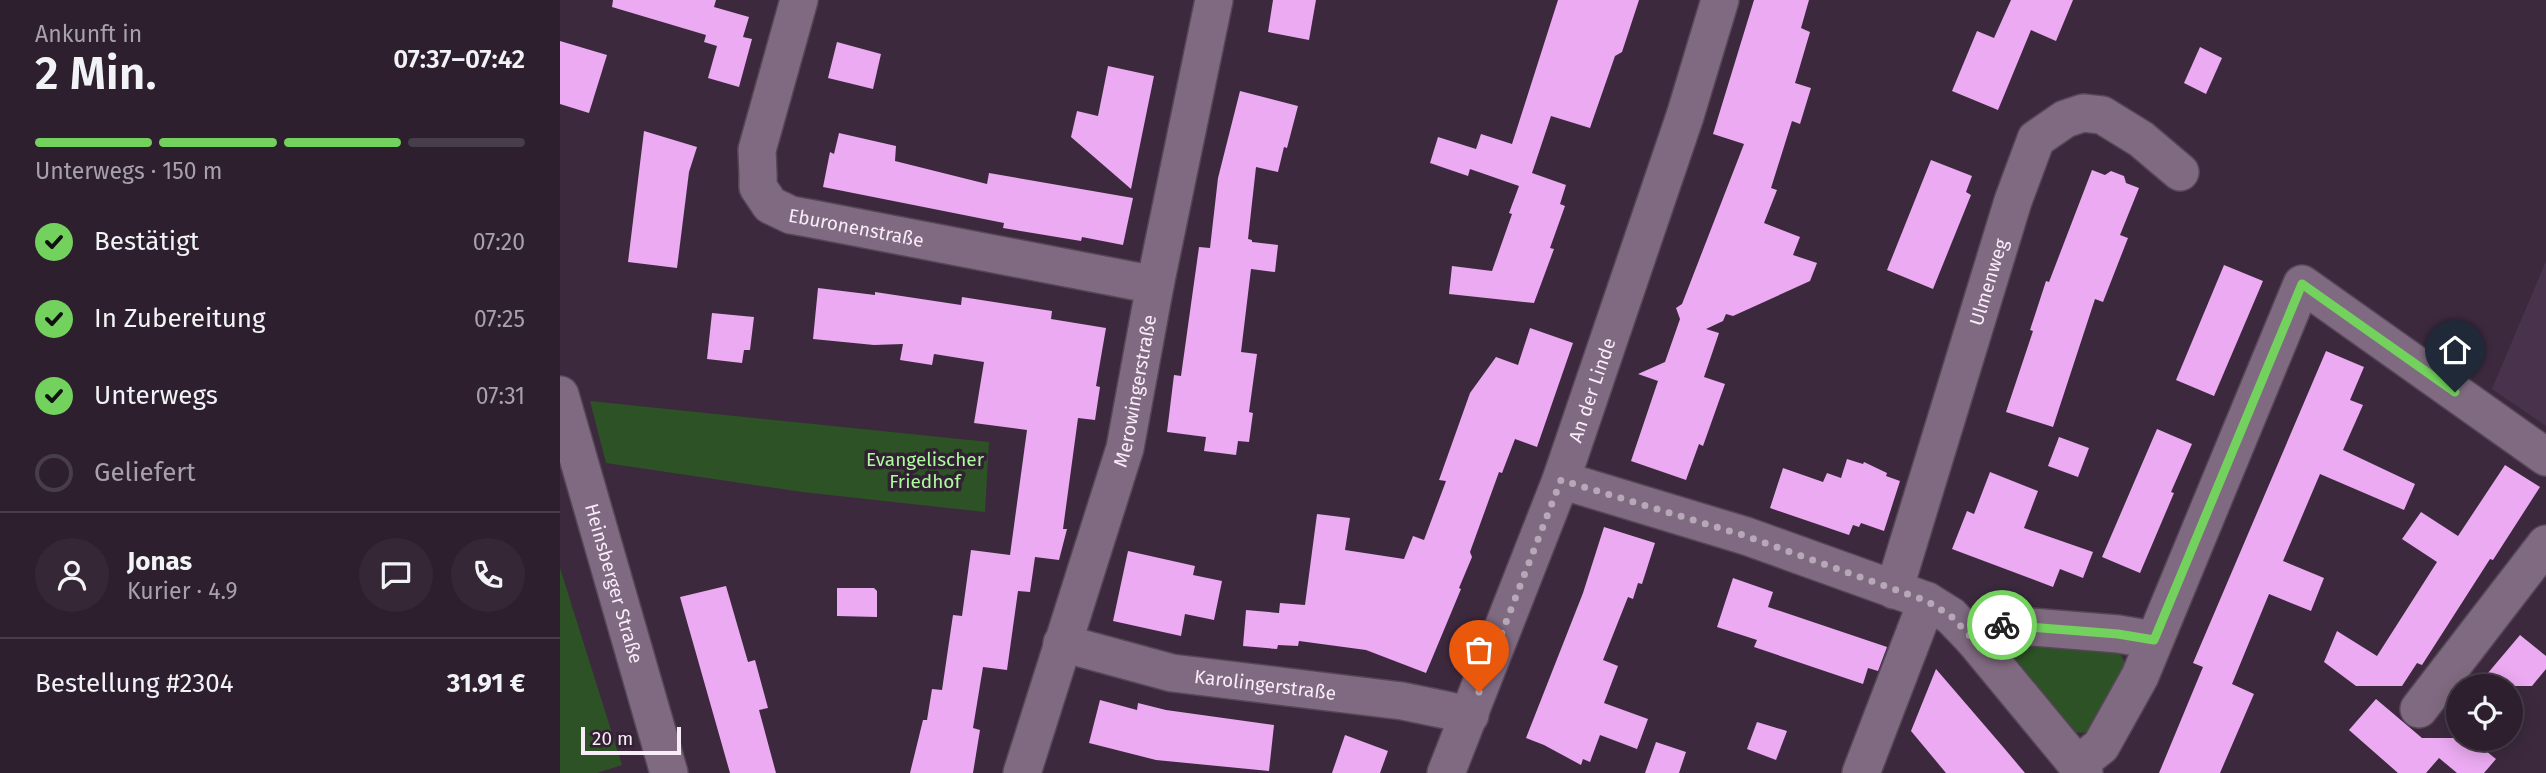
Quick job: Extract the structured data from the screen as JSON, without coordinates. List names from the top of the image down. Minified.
{"streets":{"street":["Eburonenstraße","Ulmenweg","An der Linde","Merowingerstraße","Heinsberger Straße","Karolingerstraße"]},"crossings":[["Eburonenstraße","Merowingerstraße"],["An der Linde","Karolingerstraße"],["Merowingerstraße","Karolingerstraße"]],"parks":["Evangelischer Friedhof"],"scale_bar":"20 m","page":{"heading":["2 Min.","Ankunft in","07:37–07:42"],"panel":["Jonas","Kurier · 4.9","Bestellung #2304","31.91 €"],"bar":"Unterwegs · 150 m","list":[["Bestätigt","07:20"],["In Zubereitung","07:25"],["Unterwegs","07:31"],"Geliefert"],"scale":"20 m"}}
